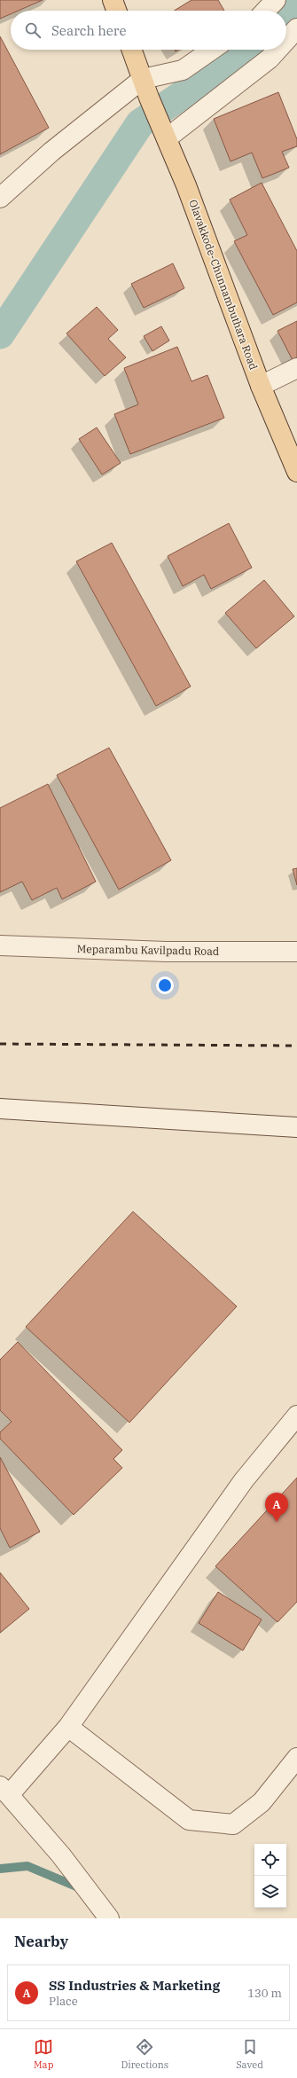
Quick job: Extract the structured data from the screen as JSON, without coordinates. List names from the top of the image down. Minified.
{"streets":{"main road":["Olavakkode-Chunnambuthara Road"],"street":["Meparambu Kavilpadu Road"]},"page":{"search":"Search here","pins":"A","heading":"Nearby","list":[{"mark":"A","name":"SS Industries & Marketing","note":"Place","value":"130 m"}],"nav":["Map","Directions","Saved"]}}
